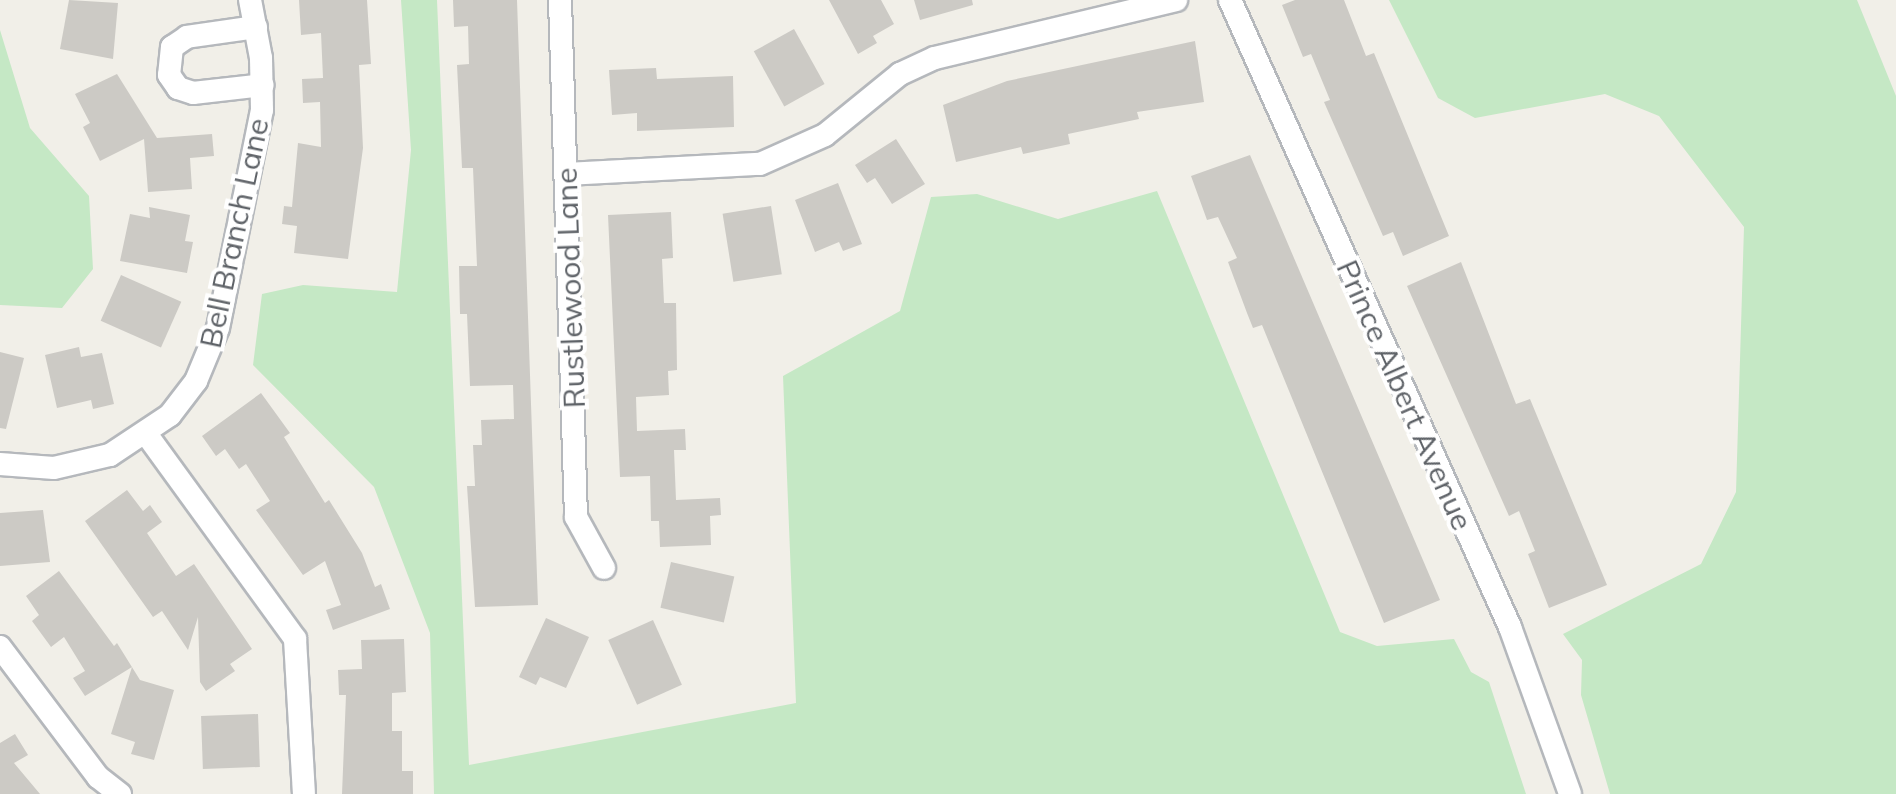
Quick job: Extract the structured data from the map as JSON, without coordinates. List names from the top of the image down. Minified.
{"streets":{"street":["Bell Branch Lane","Rustlewood Lane","Prince Albert Avenue"]}}
